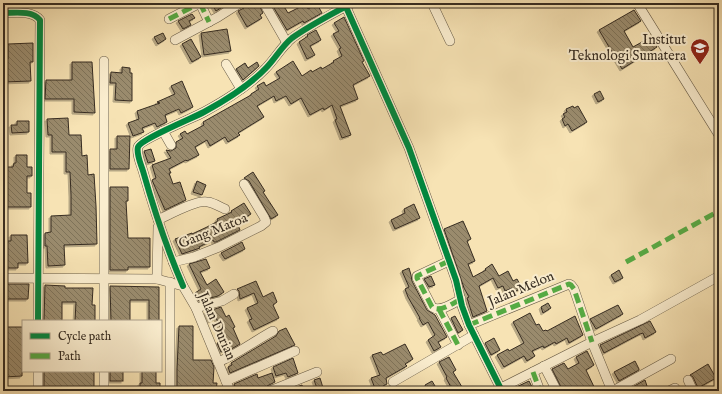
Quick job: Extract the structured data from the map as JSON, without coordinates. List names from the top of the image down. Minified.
{"streets":{"street":["Gang Matoa","Jalan Melon","Jalan Durian"]},"places":{"school or university":["Institut Teknologi Sumatera"]},"legend":["Cycle path","Path"]}
